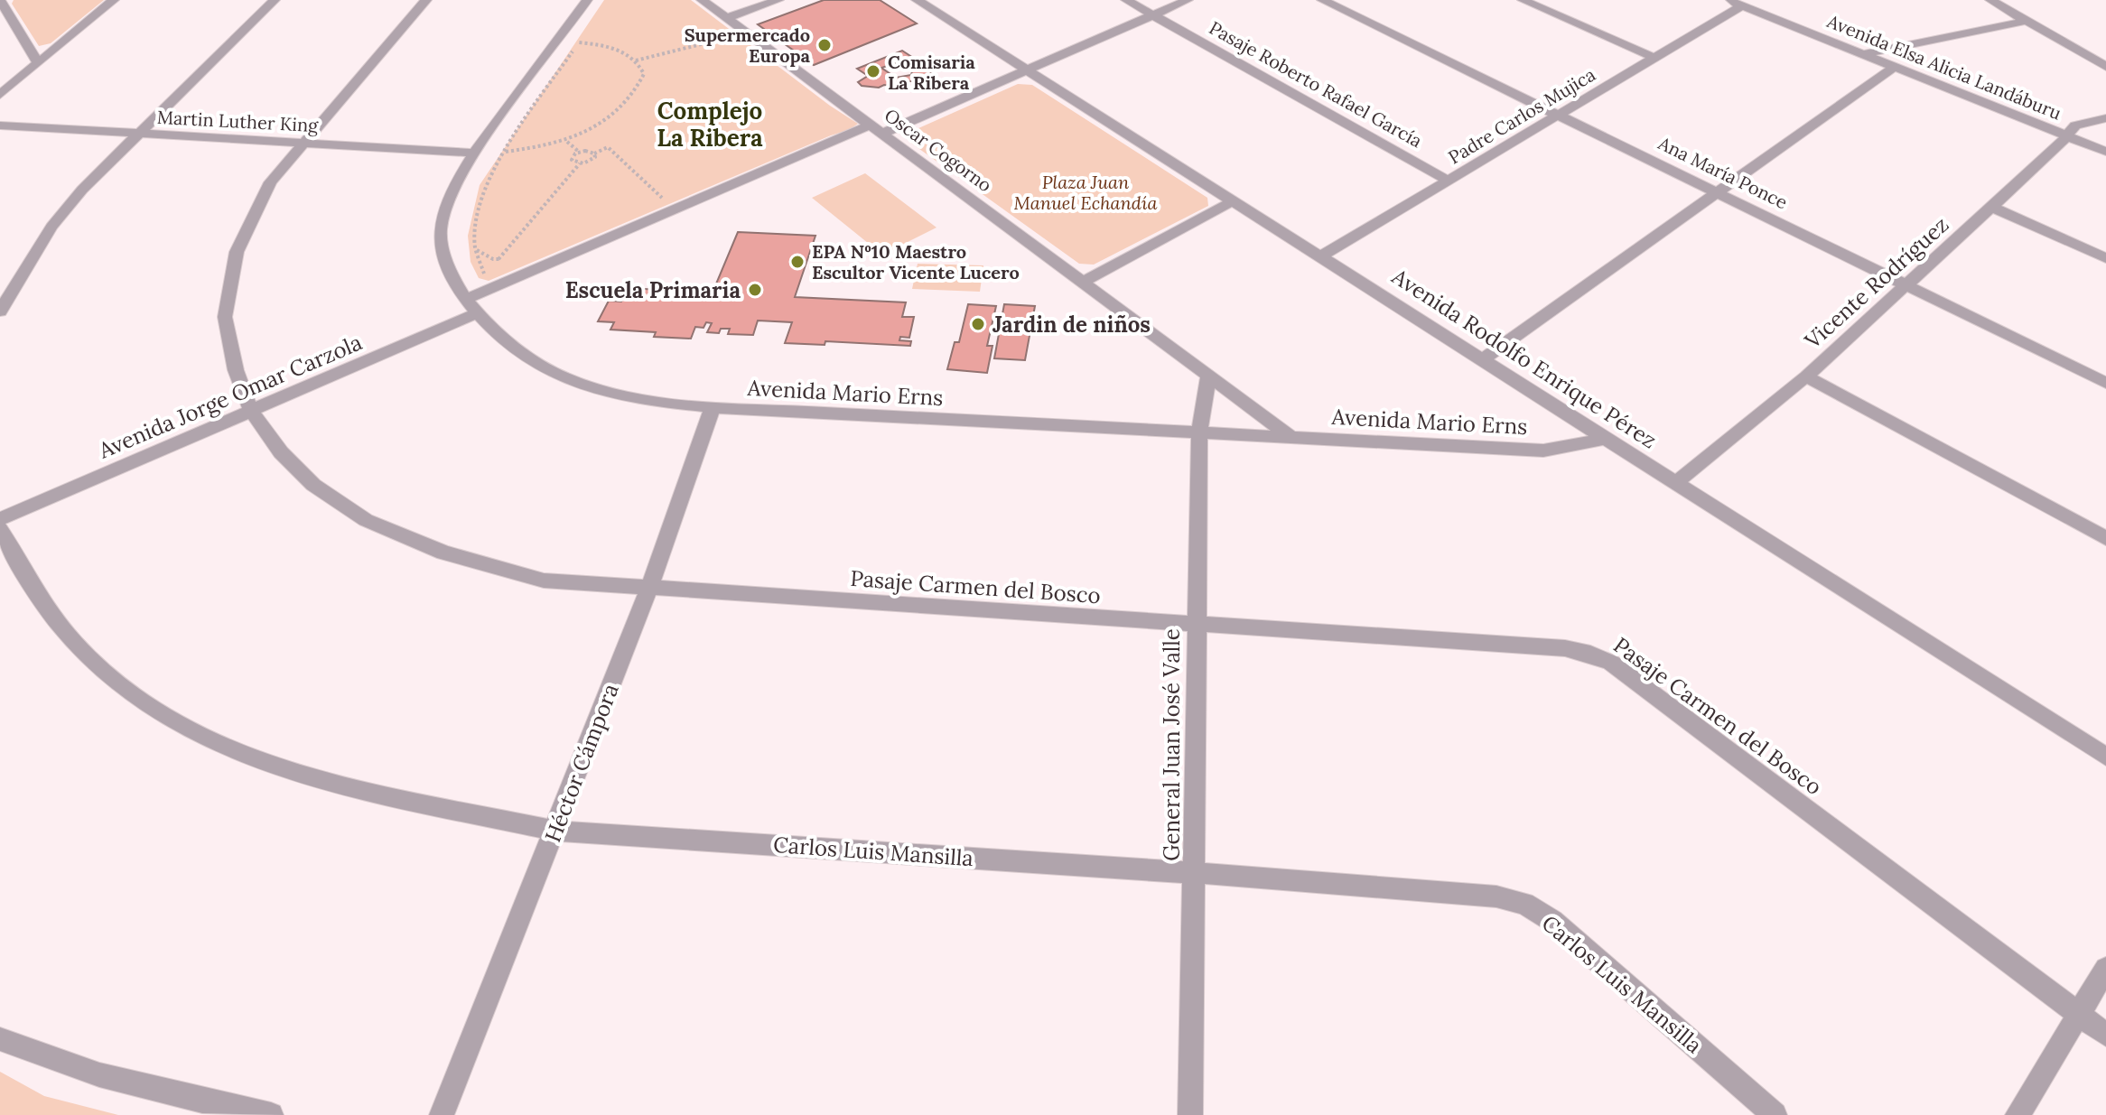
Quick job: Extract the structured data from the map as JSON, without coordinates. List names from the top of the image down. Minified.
{"streets":{"street":["Avenida Elsa Alicia Landáburu","Pasaje Roberto Rafael García","Padre Carlos Mujica","Martin Luther King","Oscar Cogorno","Ana María Ponce","Vicente Rodríguez","Avenida Rodolfo Enrique Pérez","Avenida Mario Erns","Avenida Jorge Omar Carzola","Pasaje Carmen del Bosco","General Juan José Valle","Héctor Cámpora","Carlos Luis Mansilla"]},"crossings":[["Avenida Elsa Alicia Landáburu","Padre Carlos Mujica"],["Avenida Elsa Alicia Landáburu","Vicente Rodríguez"],["Pasaje Roberto Rafael García","Padre Carlos Mujica"],["Padre Carlos Mujica","Ana María Ponce"],["Padre Carlos Mujica","Avenida Rodolfo Enrique Pérez"],["Martin Luther King","Avenida Mario Erns"],["Martin Luther King","Pasaje Carmen del Bosco"],["Oscar Cogorno","Avenida Mario Erns"],["Oscar Cogorno","General Juan José Valle"],["Ana María Ponce","Vicente Rodríguez"],["Vicente Rodríguez","Avenida Rodolfo Enrique Pérez"],["Avenida Rodolfo Enrique Pérez","Avenida Mario Erns"],["Avenida Mario Erns","Avenida Jorge Omar Carzola"],["Avenida Mario Erns","General Juan José Valle"],["Avenida Mario Erns","Héctor Cámpora"],["Avenida Jorge Omar Carzola","Pasaje Carmen del Bosco"],["Pasaje Carmen del Bosco","General Juan José Valle"],["Pasaje Carmen del Bosco","Héctor Cámpora"],["General Juan José Valle","Carlos Luis Mansilla"],["Héctor Cámpora","Carlos Luis Mansilla"]],"districts":["Complejo La Ribera"],"parks":["Plaza Juan Manuel Echandía"],"places":["Supermercado Europa","Comisaria La Ribera","EPA Nº10 Maestro Escultor Vicente Lucero","Escuela Primaria","Jardin de niños"]}
